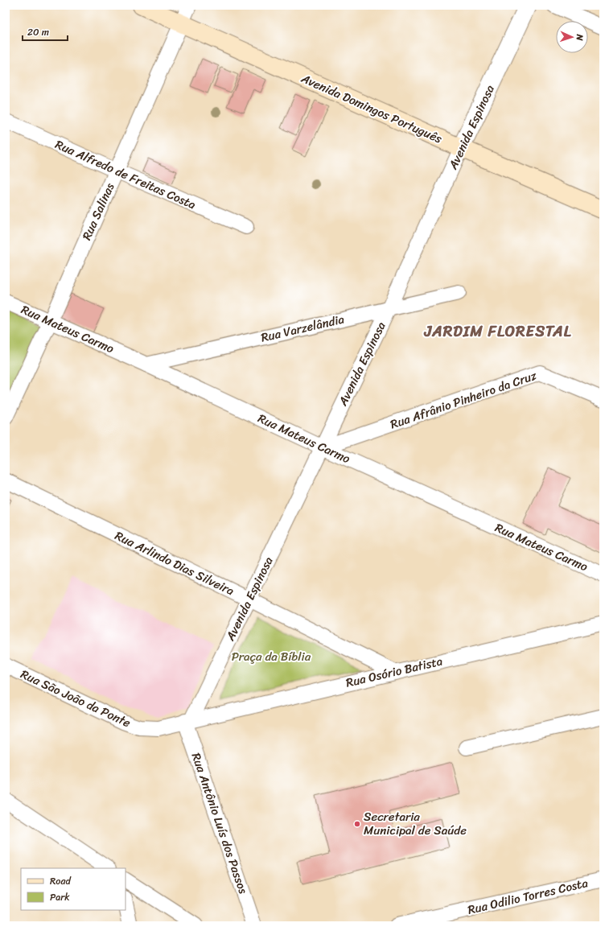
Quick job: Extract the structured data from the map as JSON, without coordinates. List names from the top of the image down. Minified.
{"streets":{"main road":["Avenida Domingos Português"],"street":["Avenida Espinosa","Rua Alfredo de Freitas Costa","Rua Salinas","Rua Varzelândia","Rua Mateus Carmo","Rua Afrânio Pinheiro da Cruz","Rua Arlindo Dias Silveira","Rua Osório Batista","Rua São João da Ponte","Rua Antônio Luís dos Passos","Rua Odilio Torres Costa"]},"crossings":[["Avenida Domingos Português","Avenida Espinosa"],["Avenida Domingos Português","Rua Salinas"],["Avenida Espinosa","Rua Varzelândia"],["Avenida Espinosa","Rua Mateus Carmo"],["Avenida Espinosa","Rua Afrânio Pinheiro da Cruz"],["Avenida Espinosa","Rua Arlindo Dias Silveira"],["Avenida Espinosa","Rua Osório Batista"],["Avenida Espinosa","Rua São João da Ponte"],["Avenida Espinosa","Rua Antônio Luís dos Passos"],["Rua Alfredo de Freitas Costa","Rua Salinas"],["Rua Salinas","Rua Mateus Carmo"],["Rua Varzelândia","Rua Mateus Carmo"],["Rua Mateus Carmo","Rua Afrânio Pinheiro da Cruz"],["Rua Arlindo Dias Silveira","Rua Osório Batista"],["Rua Osório Batista","Rua São João da Ponte"],["Rua Osório Batista","Rua Antônio Luís dos Passos"],["Rua São João da Ponte","Rua Antônio Luís dos Passos"]],"districts":["JARDIM FLORESTAL"],"parks":["Praça da Bíblia"],"places":["Secretaria Municipal de Saúde"],"legend":["Road","Park"],"scale_bar":"20 m","north":"right"}
